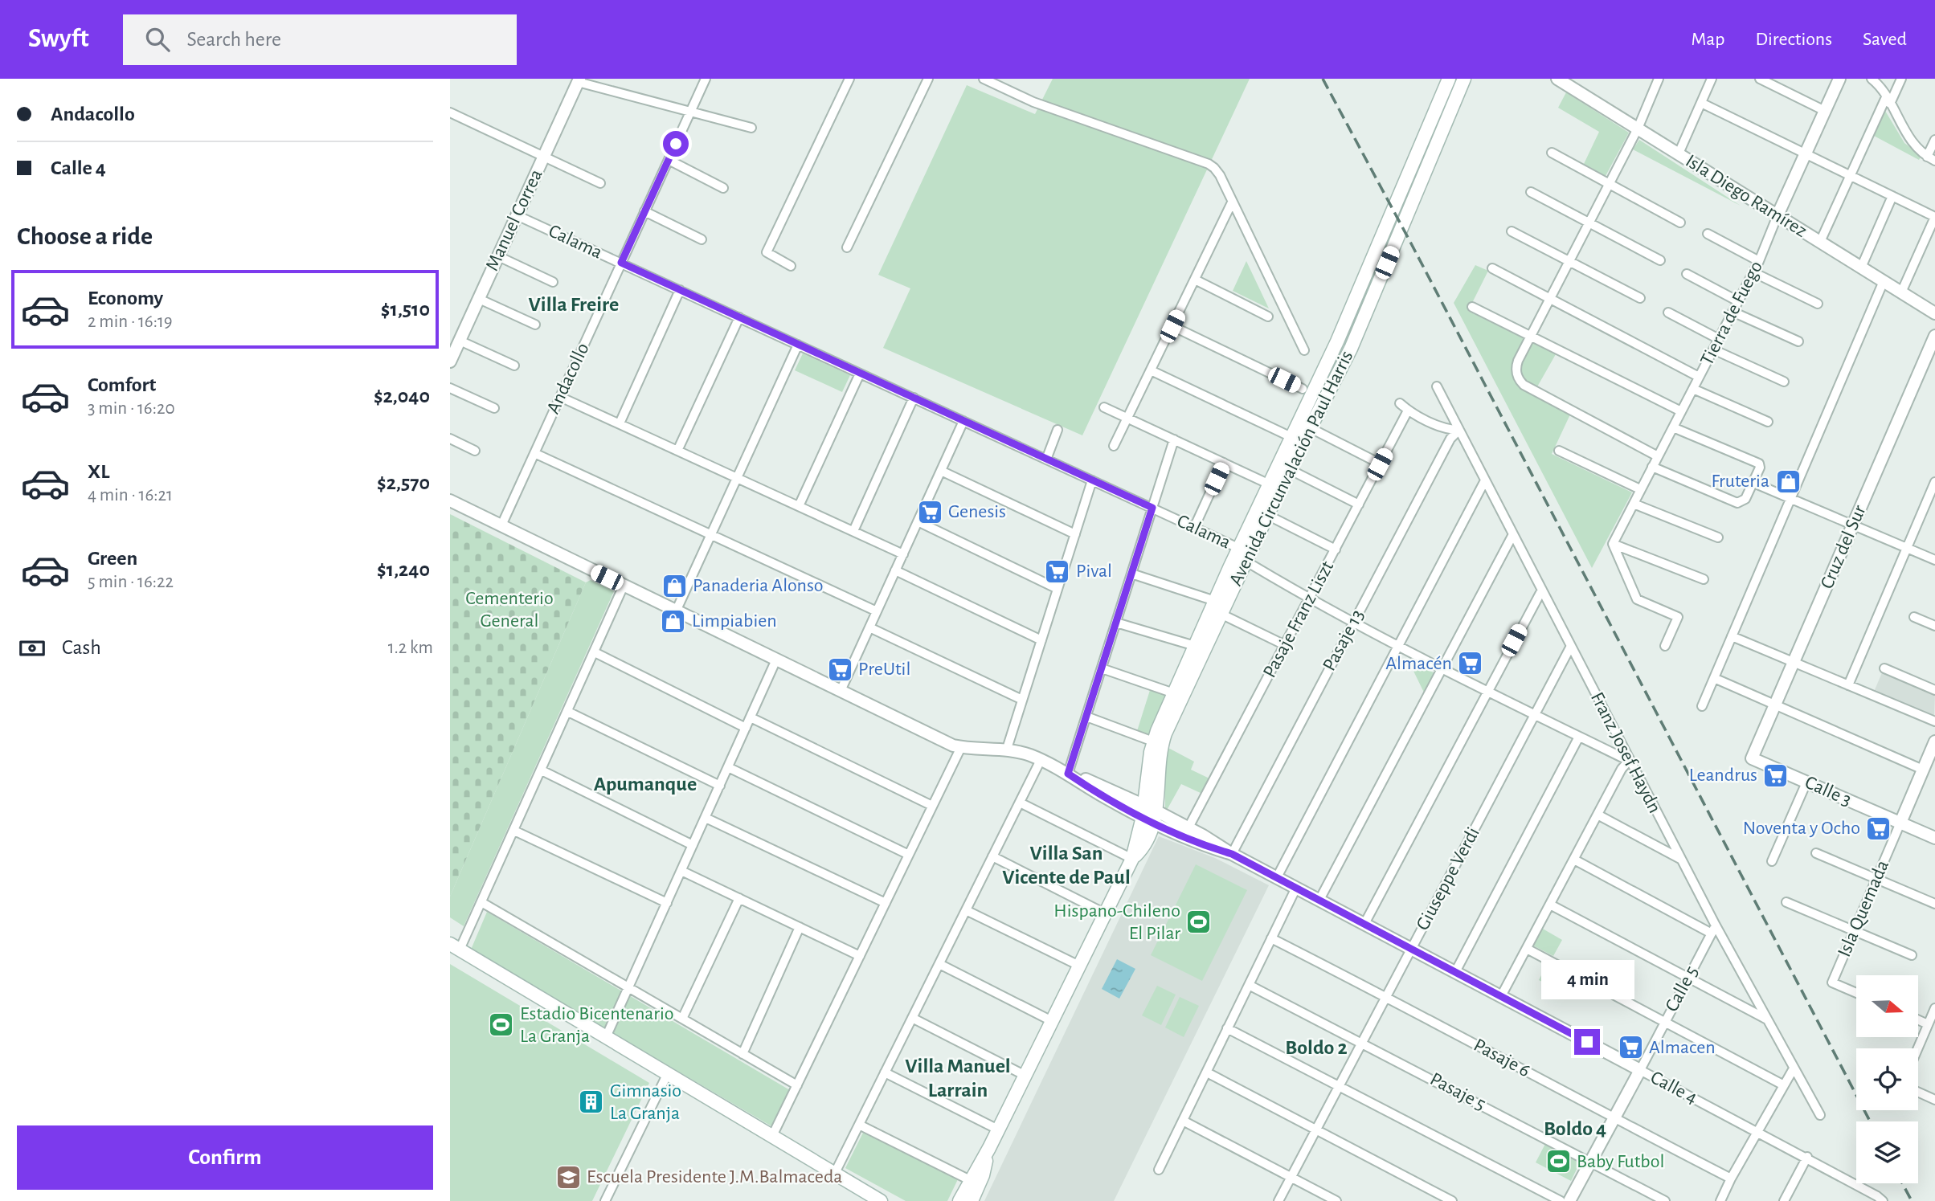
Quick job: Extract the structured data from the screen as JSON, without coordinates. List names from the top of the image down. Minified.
{"streets":{"main road":["Avenida Circunvalación Paul Harris"],"street":["Isla Diego Ramírez","Manuel Correa","Calama","Tierra de Fuego","Andacollo","Cruz del Sur","Pasaje Franz Liszt","Pasaje 13","Franz Josef Haydn","Calle 3","Giuseppe Verdi","Isla Quemada","Calle 5","Pasaje 6","Calle 4","Pasaje 5"]},"crossings":[["Isla Diego Ramírez","Tierra de Fuego"],["Manuel Correa","Calama"],["Calama","Andacollo"],["Calama","Avenida Circunvalación Paul Harris"],["Calama","Pasaje Franz Liszt"],["Calama","Pasaje 13"],["Calama","Franz Josef Haydn"],["Calama","Giuseppe Verdi"],["Avenida Circunvalación Paul Harris","Calle 4"],["Cruz del Sur","Calle 3"],["Pasaje Franz Liszt","Calle 4"],["Pasaje 13","Franz Josef Haydn"],["Pasaje 13","Calle 4"],["Franz Josef Haydn","Giuseppe Verdi"],["Franz Josef Haydn","Calle 5"],["Calle 3","Isla Quemada"],["Giuseppe Verdi","Pasaje 6"],["Giuseppe Verdi","Calle 4"],["Giuseppe Verdi","Pasaje 5"],["Calle 5","Pasaje 6"],["Calle 5","Calle 4"],["Calle 5","Pasaje 5"]],"districts":["Villa Freire","Apumanque","Villa San Vicente de Paul","Boldo 2","Villa Manuel Larrain","Boldo 4"],"parks":["Cementerio General"],"places":{"shop":["Fruteria","Panaderia Alonso","Limpiabien"],"supermarket":["Genesis","Pival","Almacén","PreUtil","Leandrus","Noventa y Ocho","Almacen"],"sports":["Hispano-Chileno El Pilar","Estadio Bicentenario La Granja","Baby Futbol"],"building":["Gimnasio La Granja"],"school or university":["Escuela Presidente J.M.Balmaceda"]},"north":"right","page":{"header":"Swyft","search":"Search here","nav":["Map","Directions","Saved"],"banner":["Andacollo","Calle 4"],"heading":"Choose a ride","list":[{"name":"Economy","note":"2 min · 16:19","value":"$1,510"},{"name":"Comfort","note":"3 min · 16:20","value":"$2,040"},{"name":"XL","note":"4 min · 16:21","value":"$2,570"},{"name":"Green","note":"5 min · 16:22","value":"$1,240"}],"pay":["Cash","1.2 km"],"bubble":"4 min","buttons":"Confirm"}}
